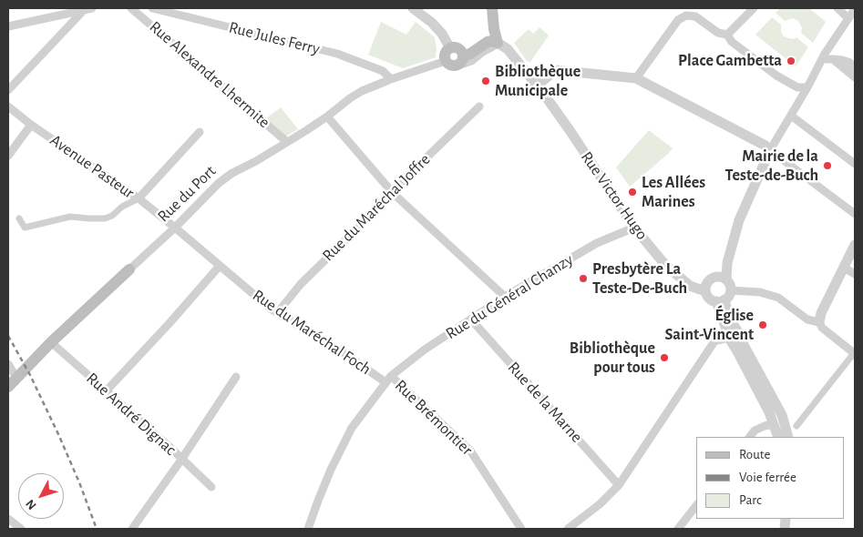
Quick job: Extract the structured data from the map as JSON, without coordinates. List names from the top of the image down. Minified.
{"streets":{"main road":["Rue du Port"],"street":["Rue Jules Ferry","Rue Alexandre Lhermite","Avenue Pasteur","Rue Victor Hugo","Rue du Maréchal Joffre","Rue du Général Chanzy","Rue du Maréchal Foch","Rue de la Marne","Rue André Dignac","Rue Brémontier"]},"crossings":[["Rue Jules Ferry","Rue du Port"],["Rue Alexandre Lhermite","Rue du Port"],["Avenue Pasteur","Rue du Port"],["Avenue Pasteur","Rue du Maréchal Foch"],["Rue du Port","Rue du Maréchal Foch"],["Rue du Port","Rue André Dignac"],["Rue Victor Hugo","Rue du Général Chanzy"],["Rue du Maréchal Joffre","Rue du Maréchal Foch"],["Rue du Général Chanzy","Rue du Maréchal Foch"],["Rue du Général Chanzy","Rue de la Marne"],["Rue du Général Chanzy","Rue Brémontier"],["Rue du Maréchal Foch","Rue Brémontier"]],"places":["Place Gambetta","Bibliothèque Municipale","Mairie de la Teste-de-Buch","Les Allées Marines","Presbytère La Teste-De-Buch","Église Saint-Vincent","Bibliothèque pour tous"],"legend":["Route","Voie ferrée","Parc"],"north":"bottom left"}
